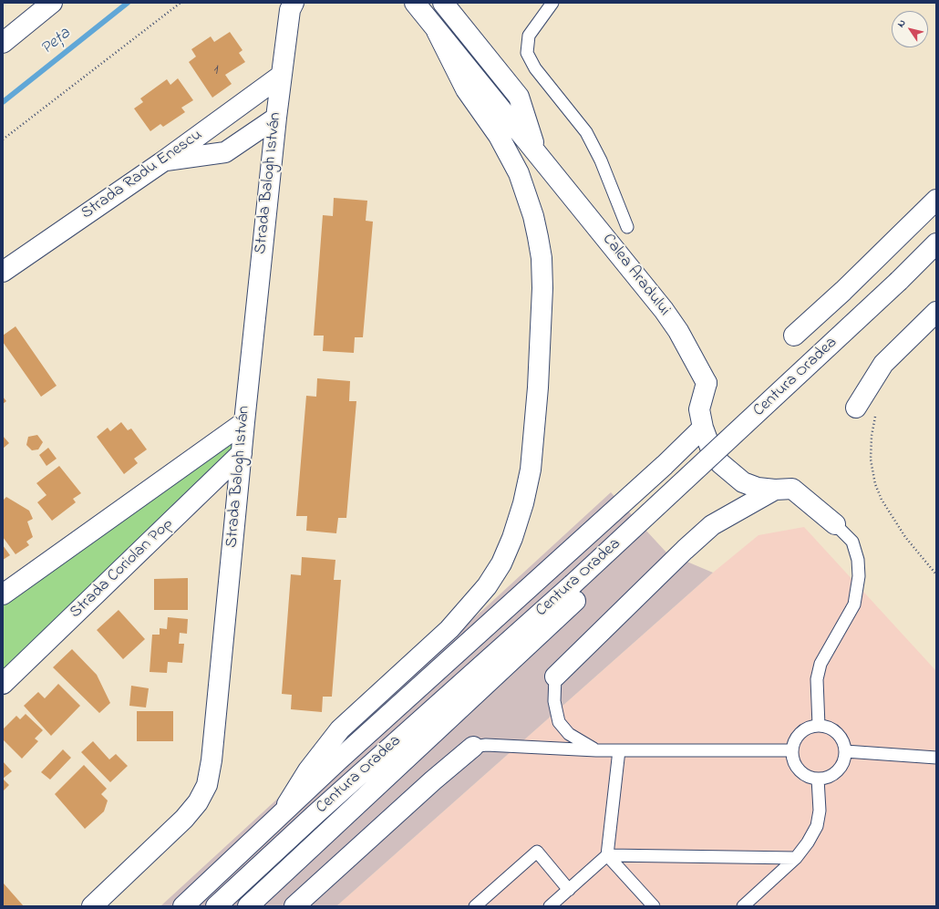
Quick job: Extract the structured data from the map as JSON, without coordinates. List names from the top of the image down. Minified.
{"streets":{"main road":["Strada Radu Enescu","Strada Balogh István","Calea Aradului","Centura Oradea","Strada Coriolan Pop"]},"crossings":[["Strada Radu Enescu","Strada Balogh István"],["Strada Balogh István","Strada Coriolan Pop"]],"water":["Peța"],"house_numbers":["1"],"north":"top left"}
